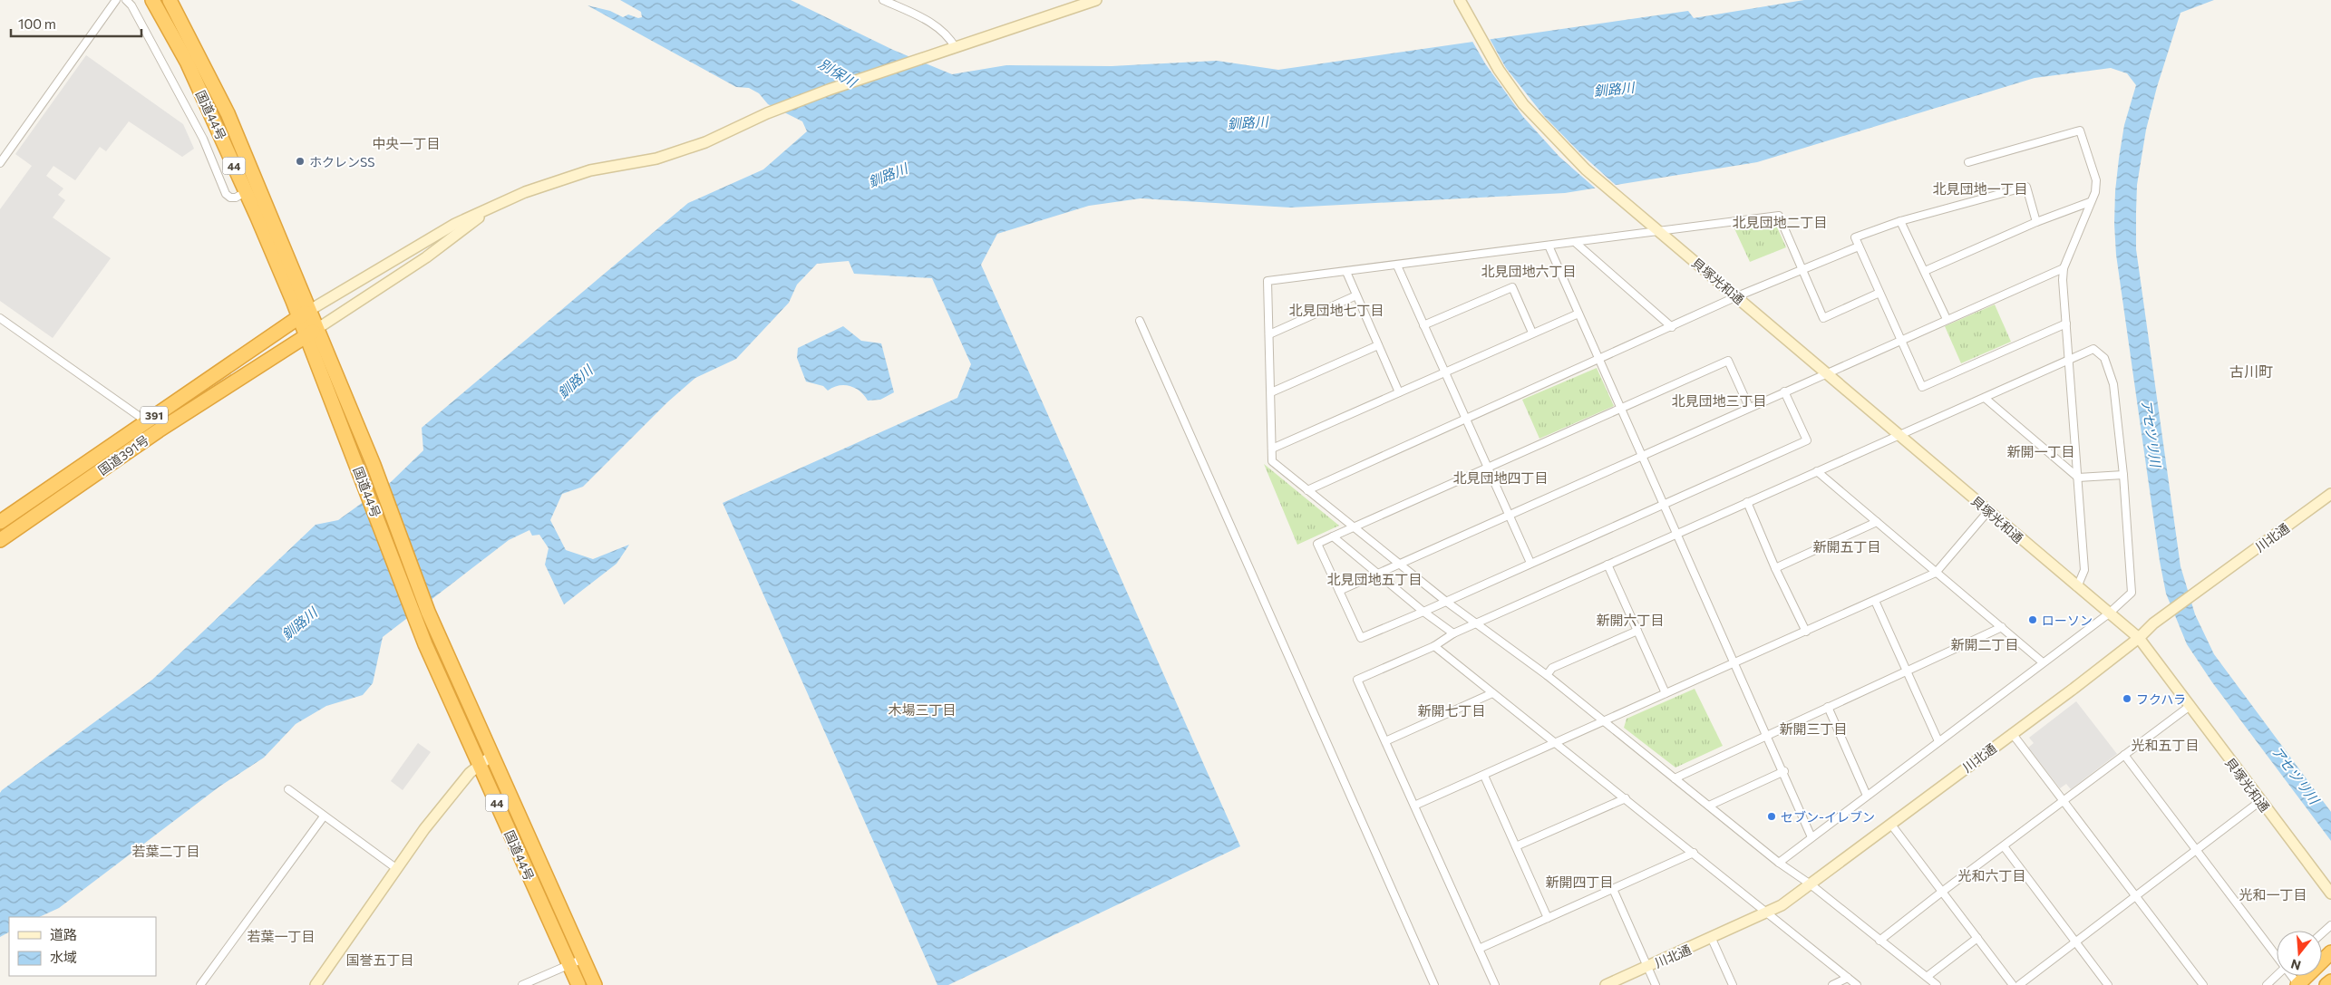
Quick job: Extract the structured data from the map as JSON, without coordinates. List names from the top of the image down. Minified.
{"streets":{"highway":["国道44号","44","391","国道391号"],"street":["貝塚光和通","川北通"]},"crossings":[["国道44号","国道391号"],["貝塚光和通","川北通"]],"districts":["中央一丁目","北見団地一丁目","北見団地二丁目","北見団地六丁目","北見団地七丁目","古川町","北見団地三丁目","新開一丁目","北見団地四丁目","新開五丁目","北見団地五丁目","新開六丁目","新開二丁目","木場三丁目","新開七丁目","新開三丁目","光和五丁目","若葉二丁目","光和六丁目","新開四丁目","光和一丁目","若葉一丁目","国誉五丁目"],"water":["別保川","釧路川","アセツリ川"],"places":["ホクレンSS","ローソン","フクハラ","セブン-イレブン"],"legend":["道路","水域"],"scale_bar":"100 m","north":"bottom"}
